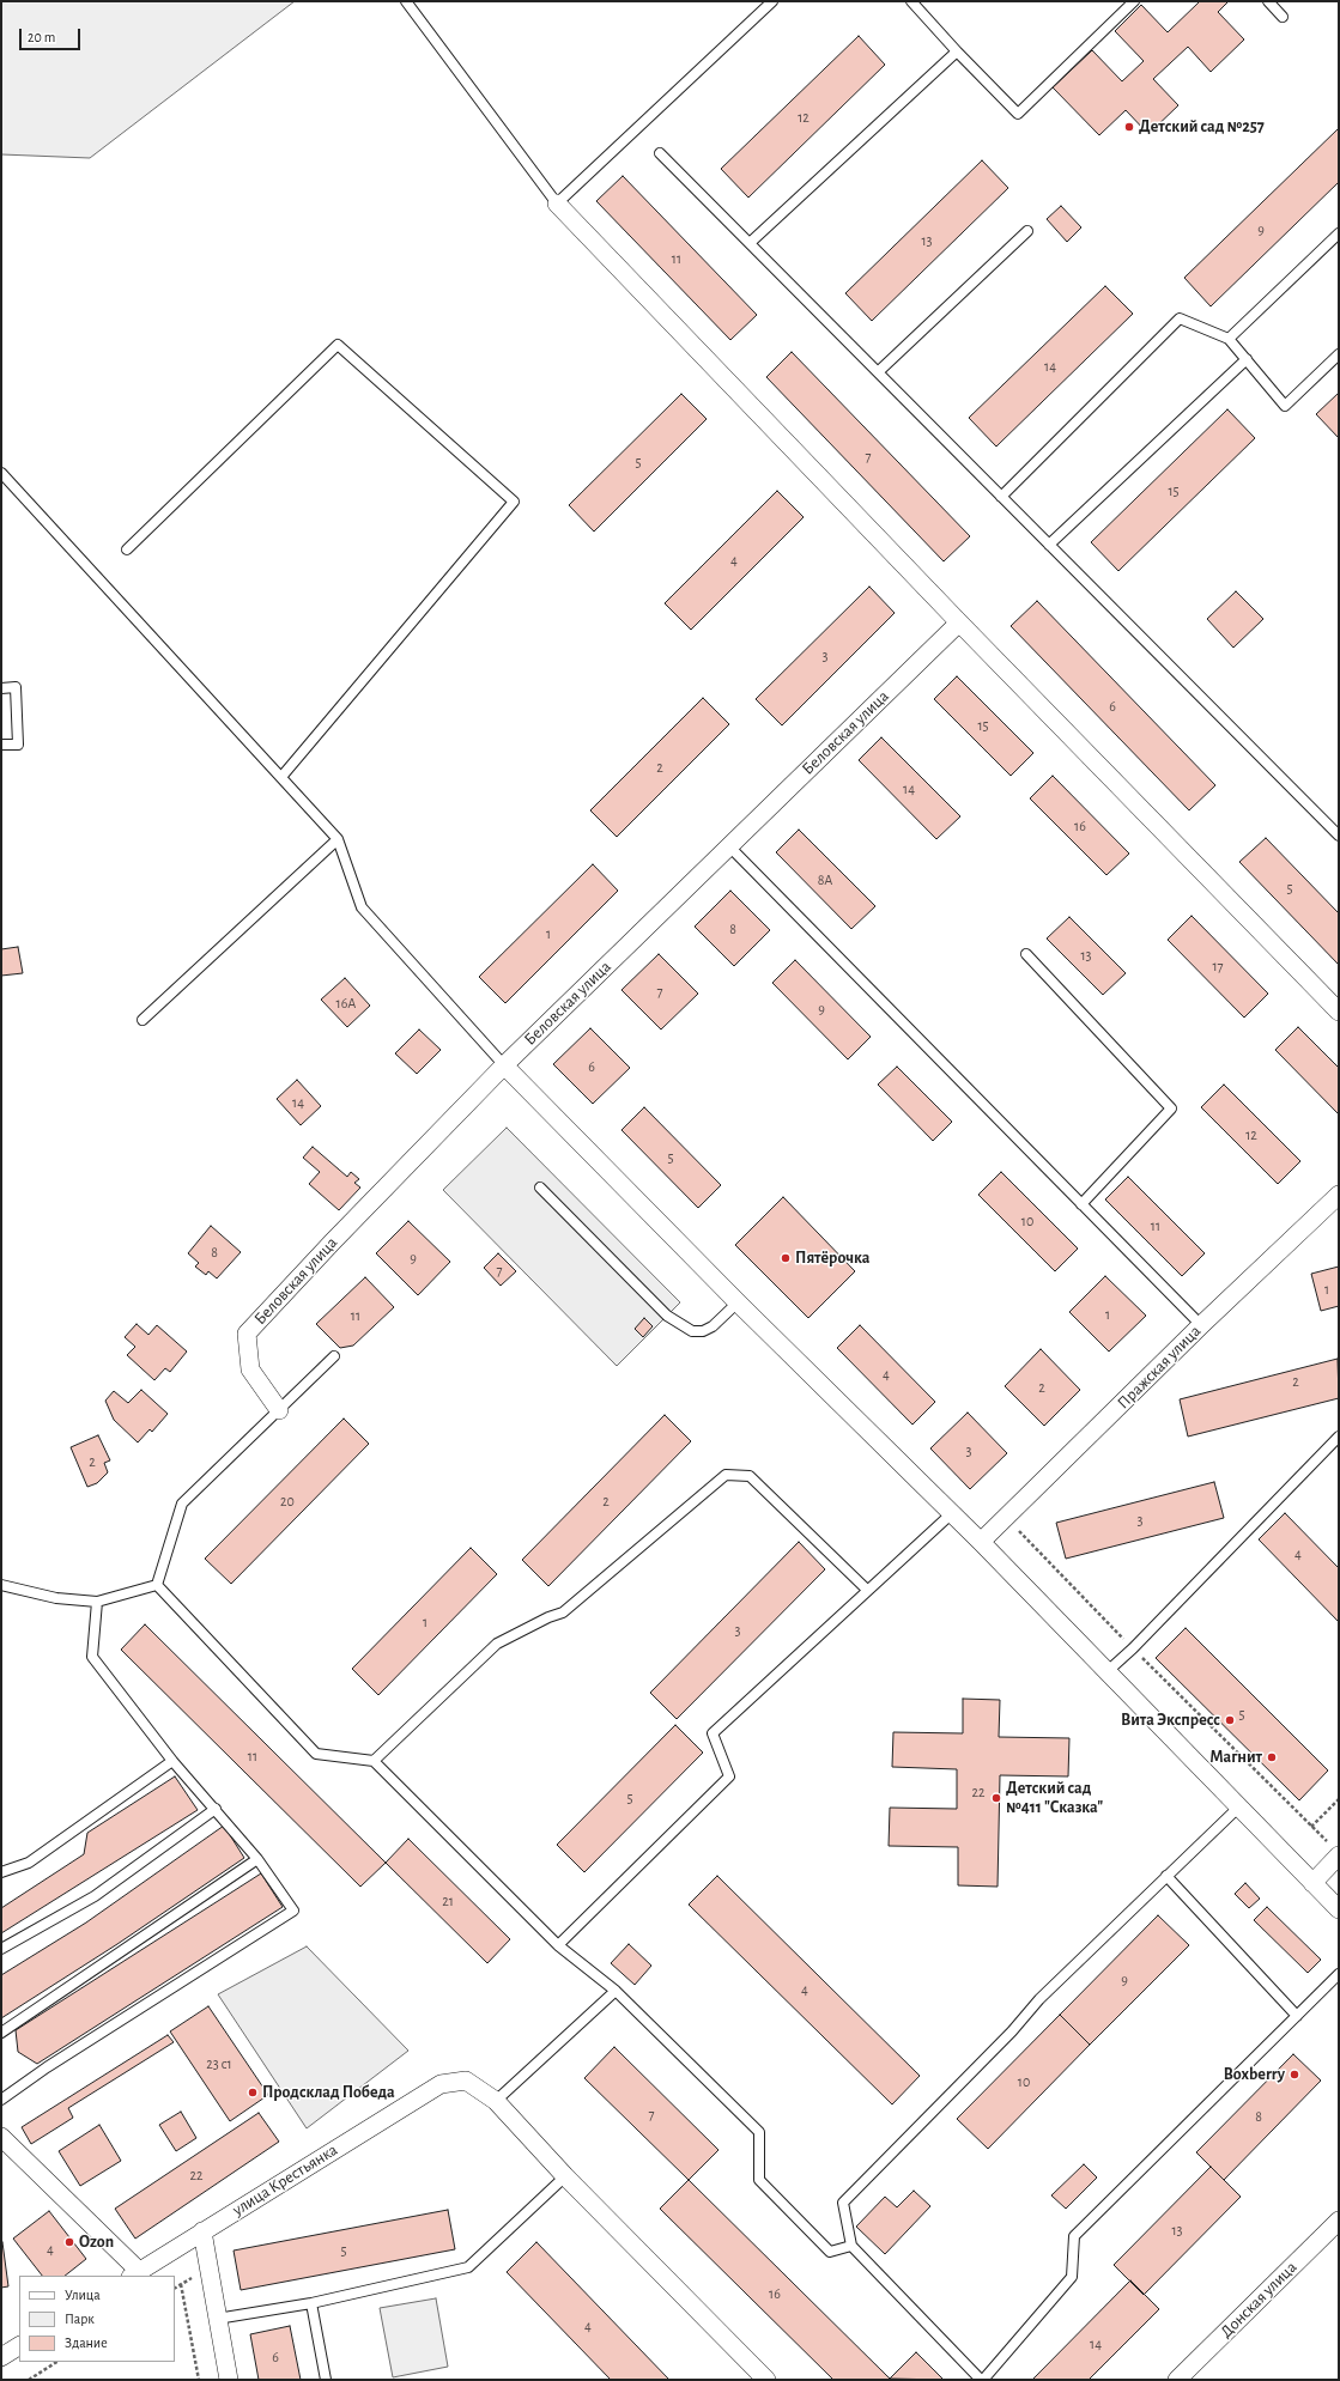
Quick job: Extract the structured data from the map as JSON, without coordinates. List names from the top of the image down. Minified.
{"streets":{"street":["Беловская улица","Пражская улица","улица Крестьянка","Донская улица"]},"places":["Детский сад №257","Пятёрочка","Вита Экспресс","Магнит","Детский сад №411 \"Сказка\"","Boxberry","Продсклад Победа","Ozon"],"house_numbers":["12","9","13","11","14","7","5","15","4","3","6","15","2","14","16","8А","5","8","1","13","17","7","16А","9","6","14","12","5","10","11","8","9","7","1","1","11","4","2","2","3","2","20","2","3","4","1","3","5","11","22","5","21","9","4","23 с1","10","7","8","22","13","4","5","16","4","14","6"],"legend":["Улица","Парк","Здание"],"scale_bar":"20 m"}
